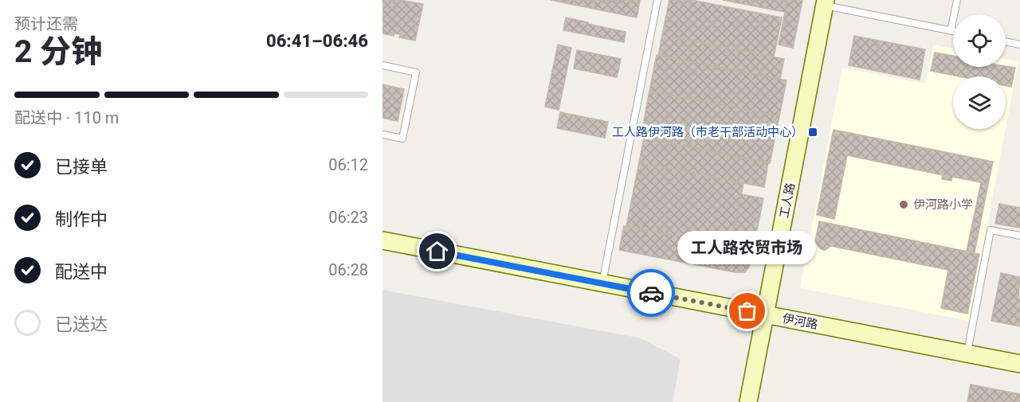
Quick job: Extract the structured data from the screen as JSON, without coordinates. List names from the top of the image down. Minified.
{"streets":{"street":["工人路","伊河路"]},"crossings":[["工人路","伊河路"]],"places":{"transit":["工人路伊河路（市老干部活动中心）"],"other":["伊河路小学","工人路农贸市场"]},"page":{"heading":["2 分钟","预计还需","06:41–06:46"],"bar":"配送中 · 110 m","list":[["已接单","06:12"],["制作中","06:23"],["配送中","06:28"],"已送达"],"bubble":"工人路农贸市场"}}
